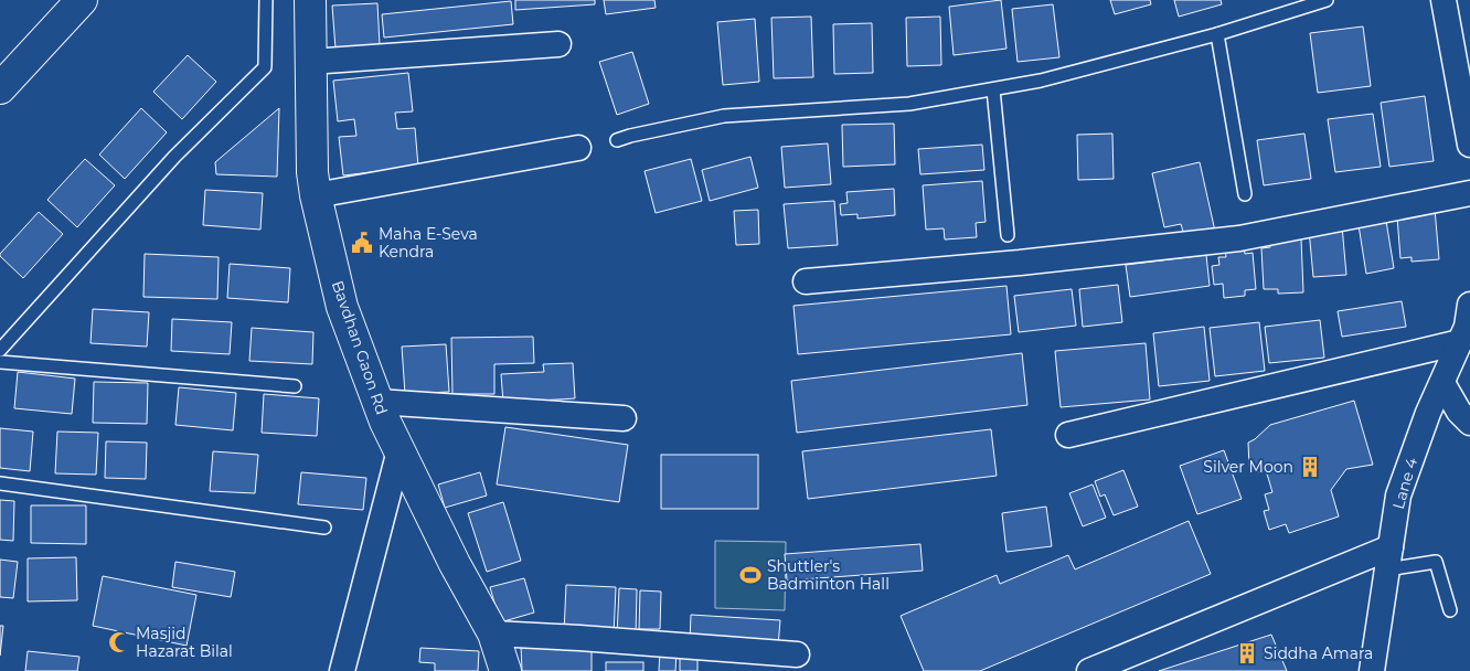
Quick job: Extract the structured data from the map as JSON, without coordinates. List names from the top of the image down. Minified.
{"streets":{"street":["Bavdhan Gaon Rd","Lane 4"]},"places":{"public building":["Maha E-Seva Kendra"],"building":["Silver Moon","Siddha Amara"],"sports":["Shuttler's Badminton Hall"],"mosque":["Masjid Hazarat Bilal"]}}
